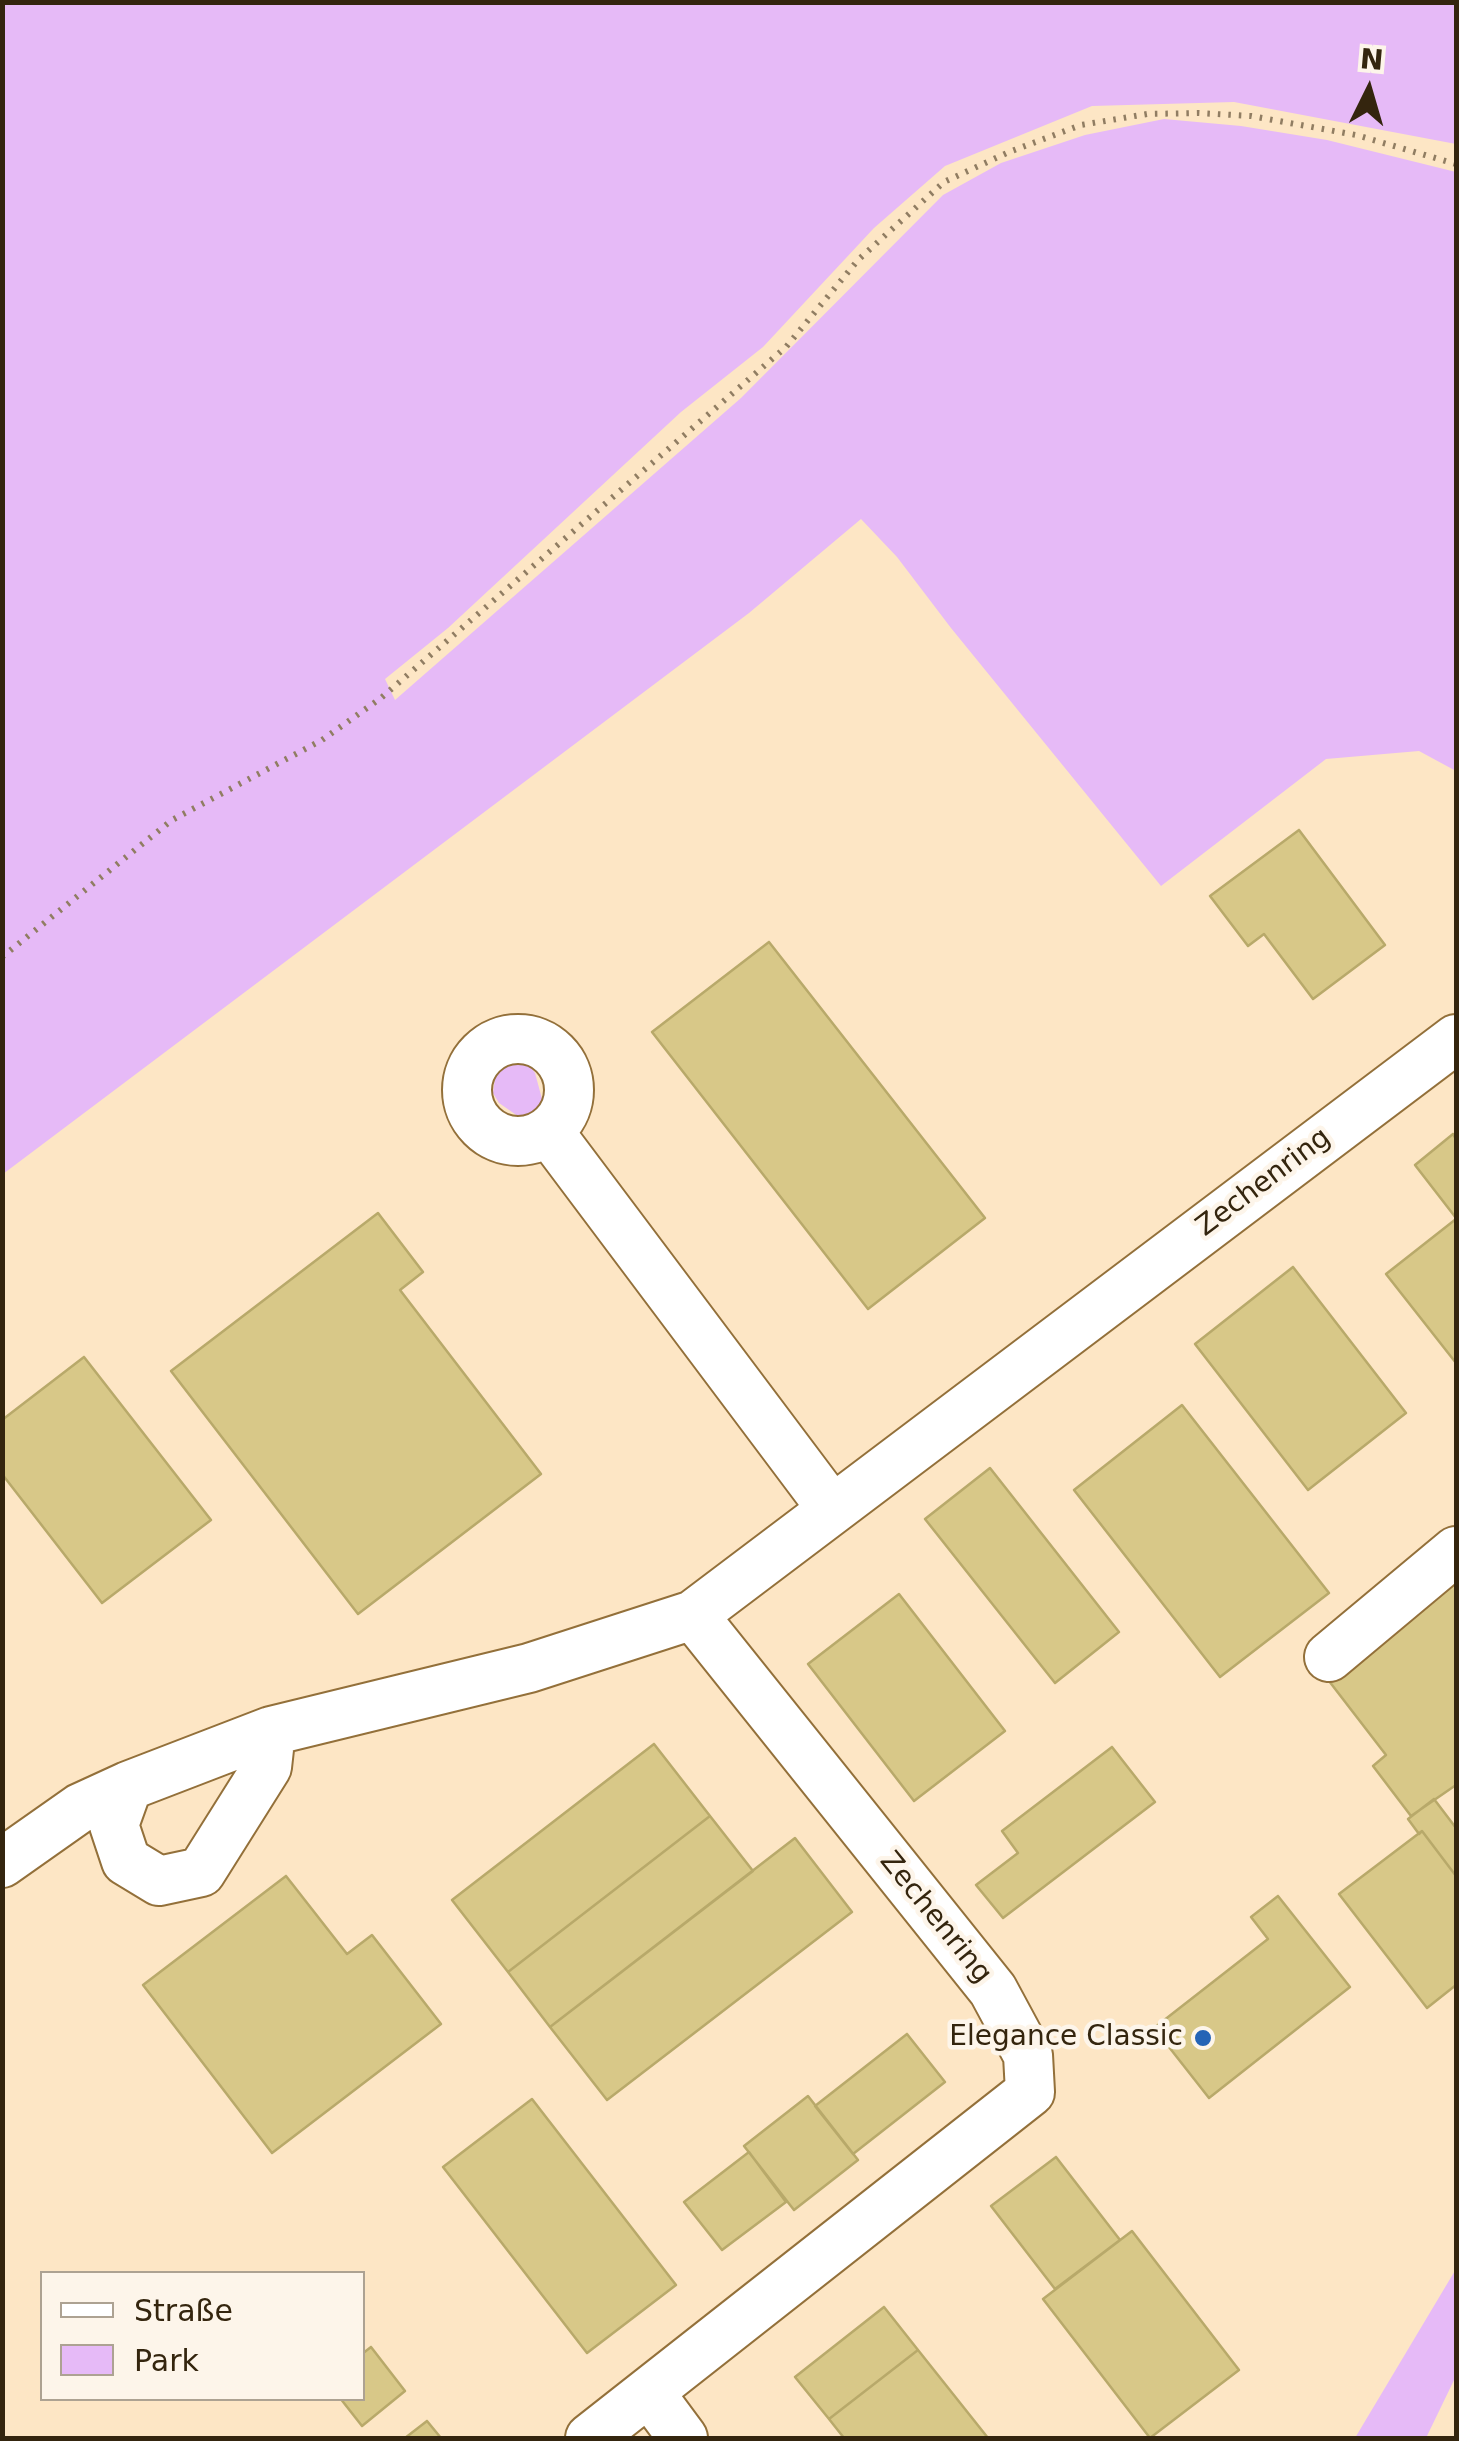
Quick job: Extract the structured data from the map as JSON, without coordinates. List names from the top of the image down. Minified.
{"streets":{"street":["Zechenring"]},"places":["Elegance Classic"],"legend":["Straße","Park"],"north":"top"}
